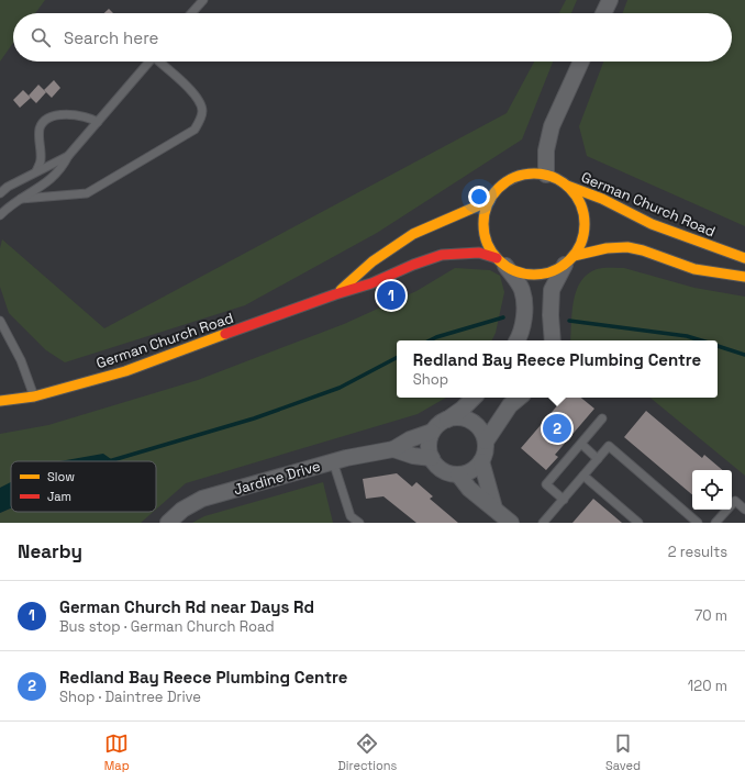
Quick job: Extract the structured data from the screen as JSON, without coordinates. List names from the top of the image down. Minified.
{"streets":{"street":["German Church Road","Jardine Drive"]},"legend":["Slow","Jam"],"page":{"search":"Search here","pins":["1","2"],"popup":["Redland Bay Reece Plumbing Centre","Shop"],"heading":["Nearby","2 results"],"list":[{"mark":"1","name":"German Church Rd near Days Rd","note":"Bus stop · German Church Road","value":"70 m"},{"mark":"2","name":"Redland Bay Reece Plumbing Centre","note":"Shop · Daintree Drive","value":"120 m"}],"nav":["Map","Directions","Saved"]}}
